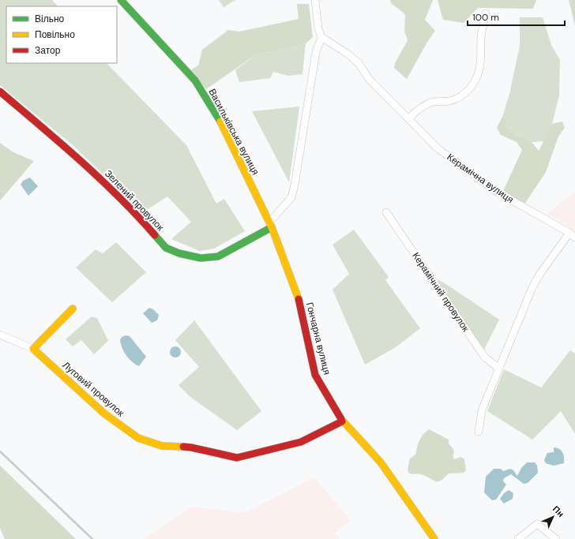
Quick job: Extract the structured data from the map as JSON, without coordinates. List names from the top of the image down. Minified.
{"streets":{"street":["Васильківська вулиця","Керамічна вулиця","Зелений провулок","Керамічний провулок","Гончарна вулиця","Луговий провулок"]},"crossings":[["Васильківська вулиця","Зелений провулок"],["Васильківська вулиця","Гончарна вулиця"],["Зелений провулок","Гончарна вулиця"],["Гончарна вулиця","Луговий провулок"]],"legend":["Вільно","Повільно","Затор"],"scale_bar":"100 m","north":"top right"}
